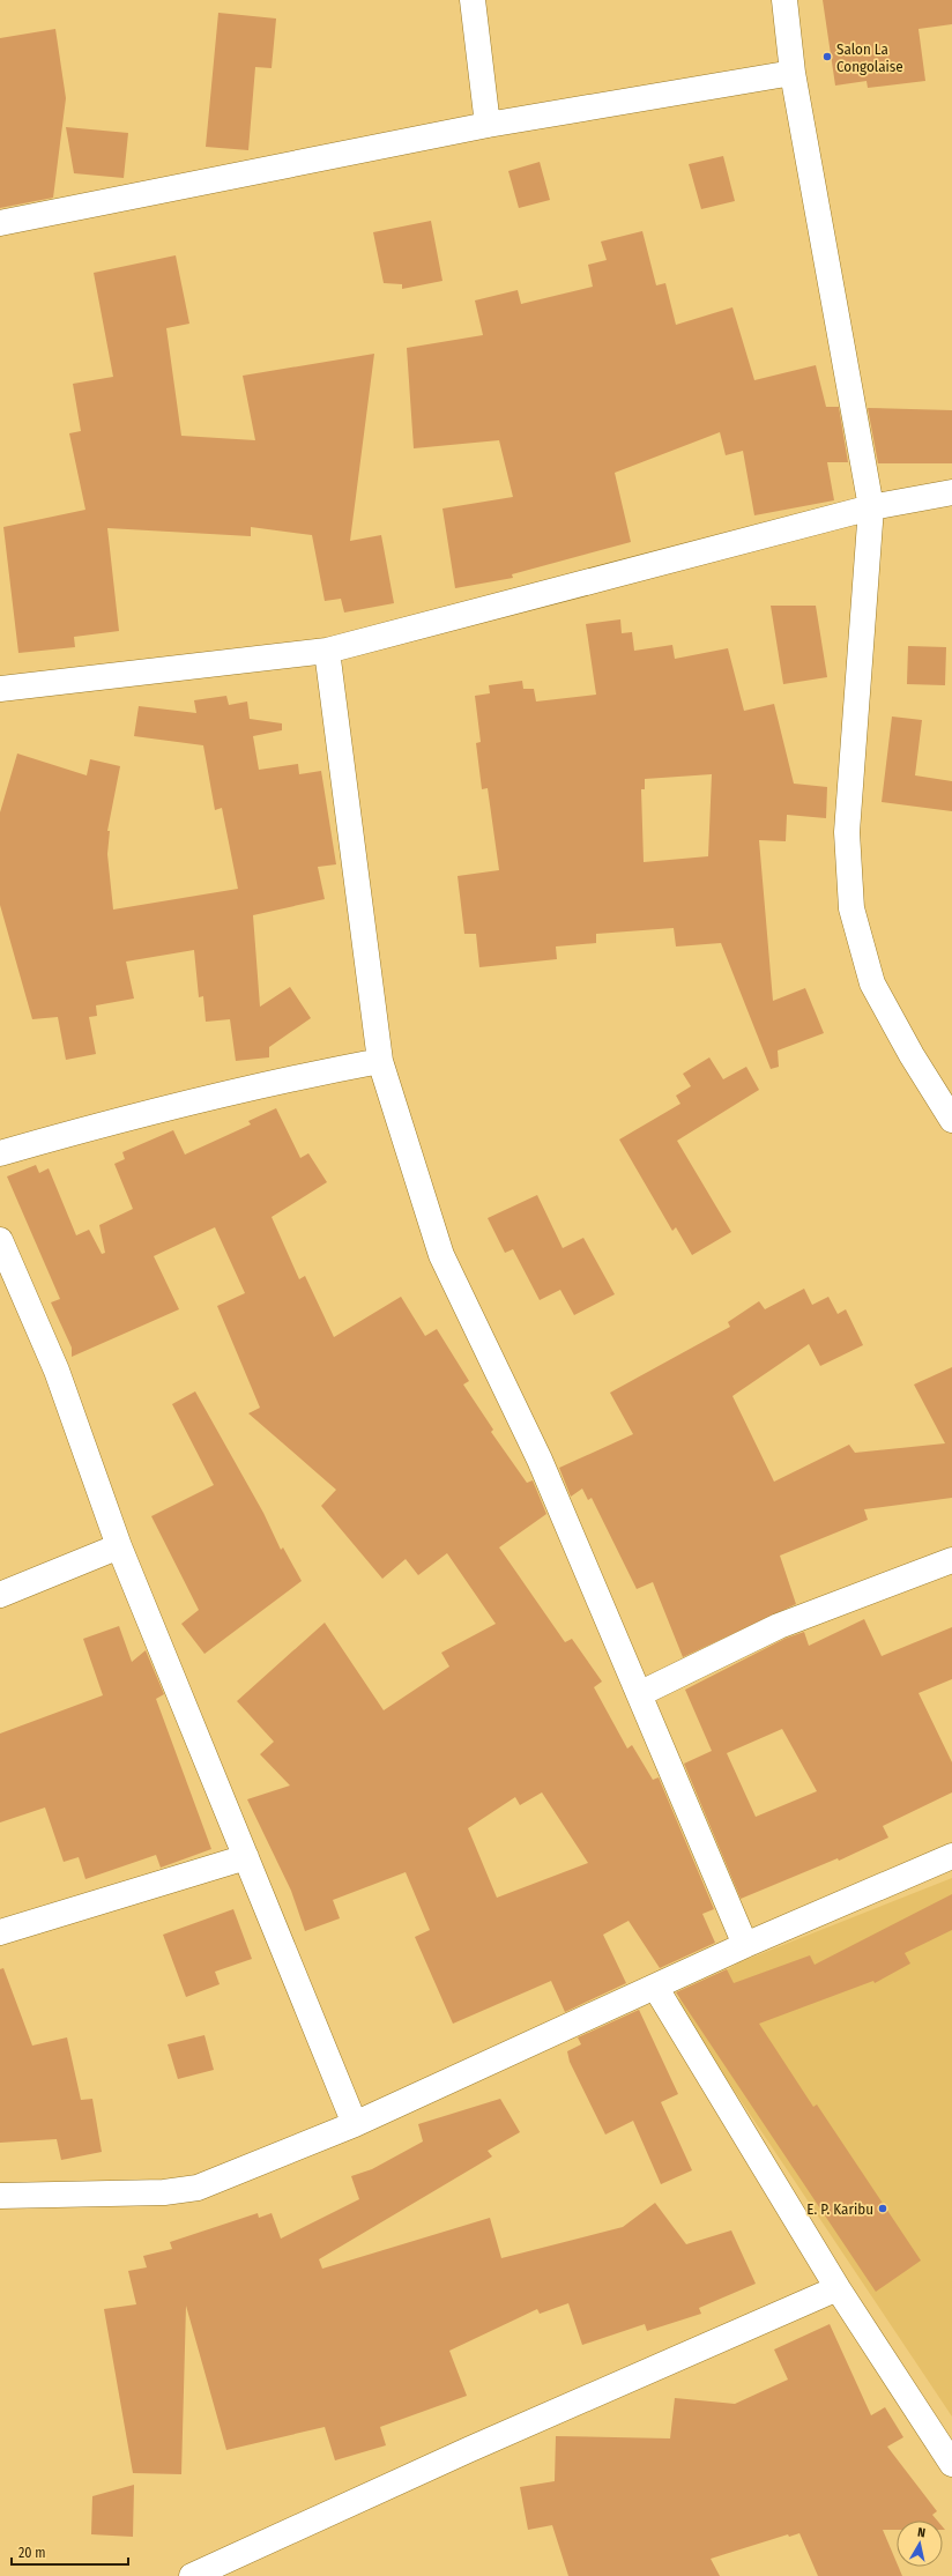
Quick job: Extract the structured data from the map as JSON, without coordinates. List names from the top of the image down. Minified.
{"places":["Salon La Congolaise","E. P. Karibu"],"scale_bar":"20 m","north":"top"}
